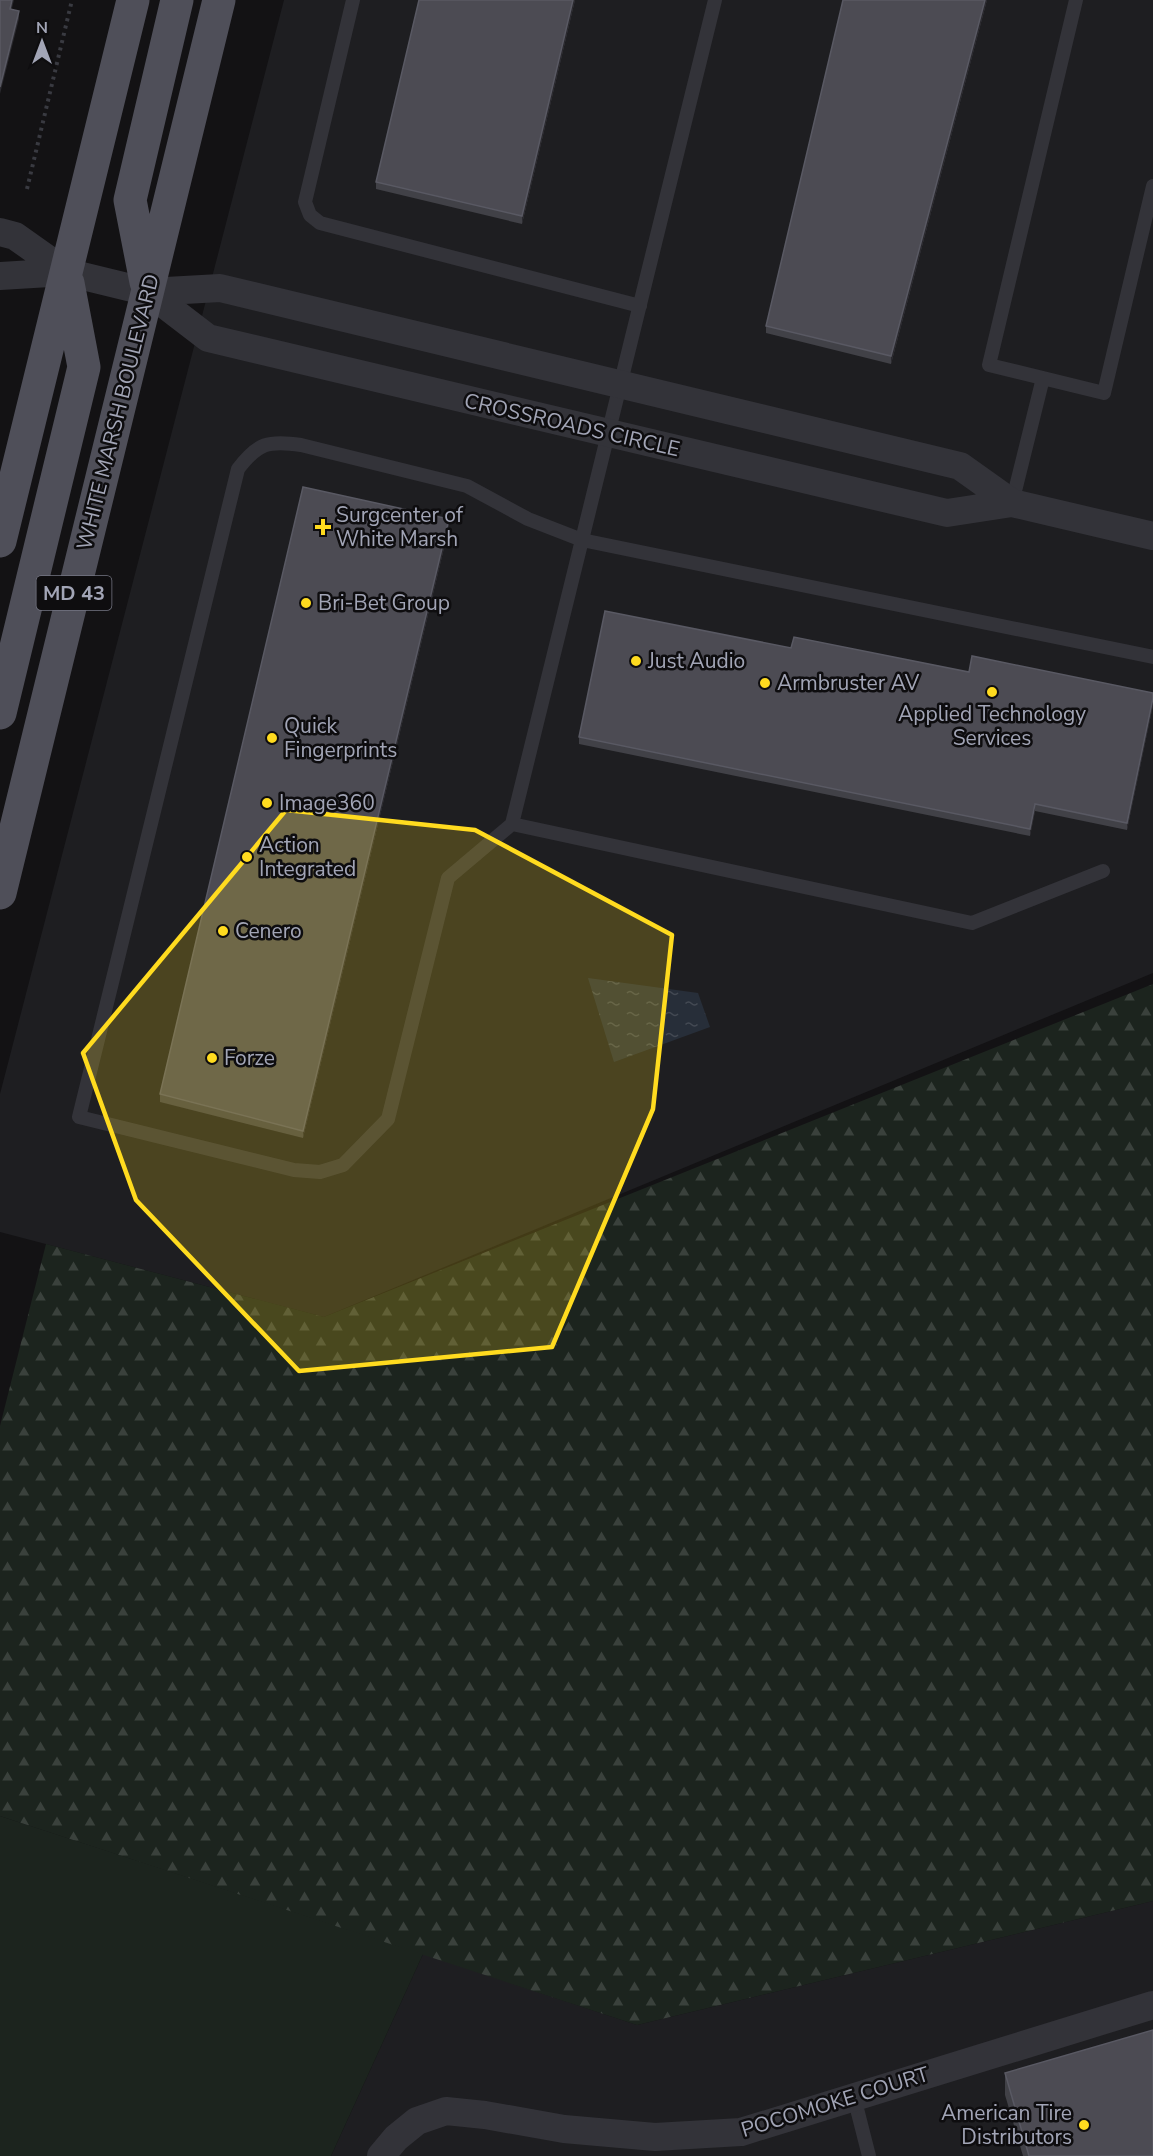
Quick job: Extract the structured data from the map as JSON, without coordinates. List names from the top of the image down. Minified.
{"streets":{"main road":["WHITE MARSH BOULEVARD","MD 43"],"street":["CROSSROADS CIRCLE","POCOMOKE COURT"]},"crossings":[["WHITE MARSH BOULEVARD","CROSSROADS CIRCLE"]],"places":{"health":["Surgcenter of White Marsh"],"other":["Bri-Bet Group","Just Audio","Armbruster AV","Applied Technology Services","Quick Fingerprints","Image360","Action Integrated","Cenero","Forze","American Tire Distributors"]},"north":"top"}
